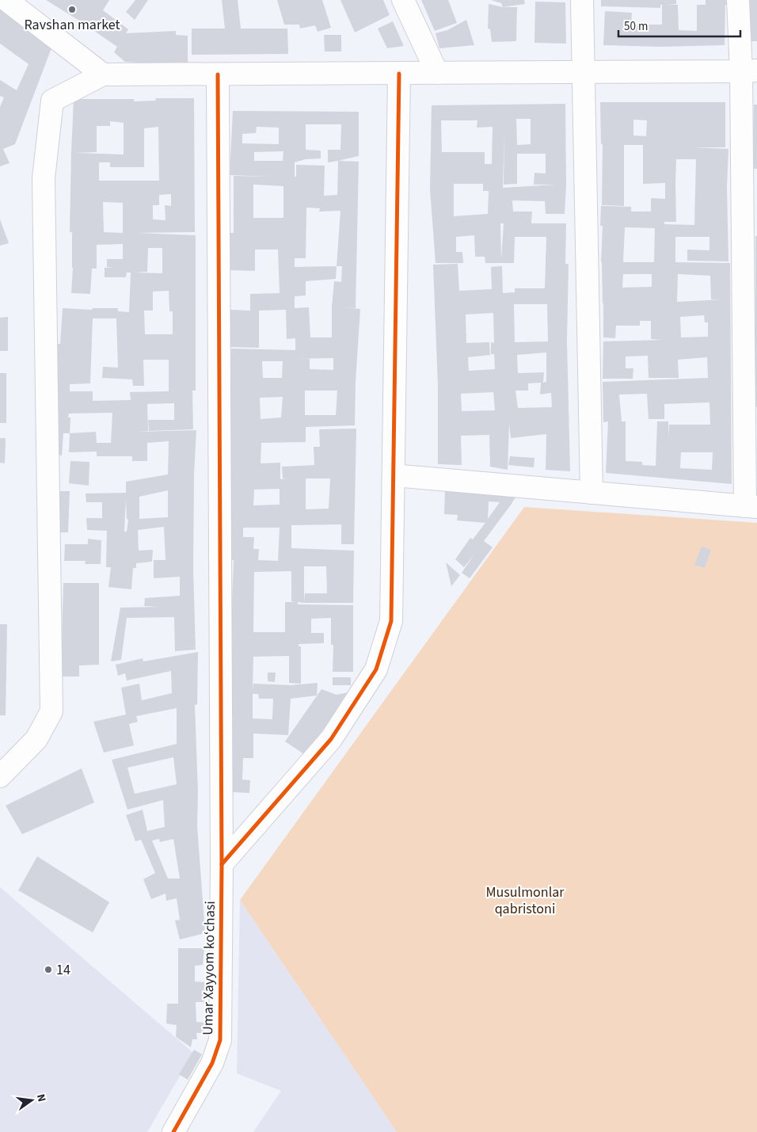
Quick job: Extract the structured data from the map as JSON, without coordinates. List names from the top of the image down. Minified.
{"streets":{"street":["Umar Xayyom ko‘chasi"]},"parks":["Musulmonlar qabristoni"],"places":["Ravshan market","14"],"scale_bar":"50 m","north":"right"}
